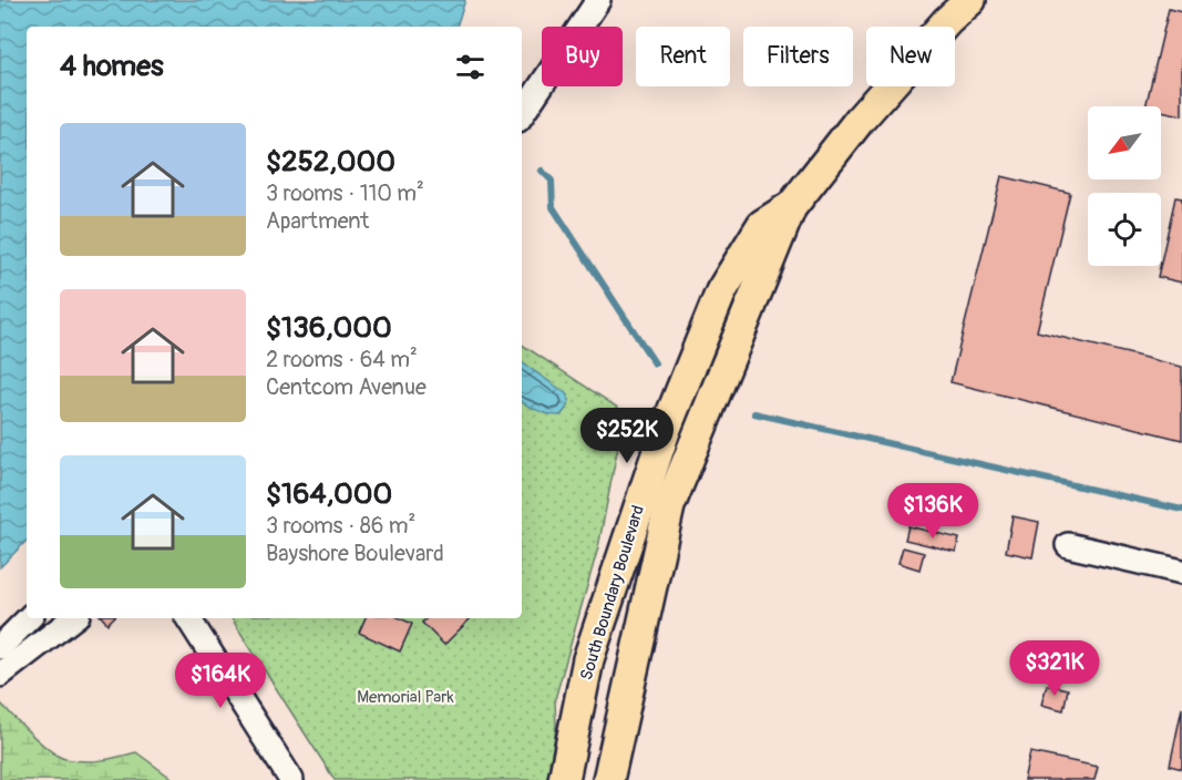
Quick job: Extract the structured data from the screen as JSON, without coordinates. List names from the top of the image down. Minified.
{"streets":{"main road":["South Boundary Boulevard"]},"parks":["Memorial Park"],"north":"bottom left","page":{"chip":["Buy","Rent","Filters","New"],"heading":"4 homes","list":[{"name":"$252,000","note":"3 rooms · 110 m² · Apartment"},{"name":"$136,000","note":"2 rooms · 64 m² · Centcom Avenue"},{"name":"$164,000","note":"3 rooms · 86 m² · Bayshore Boulevard"}],"price":["$252K","$136K","$321K","$164K"]}}
